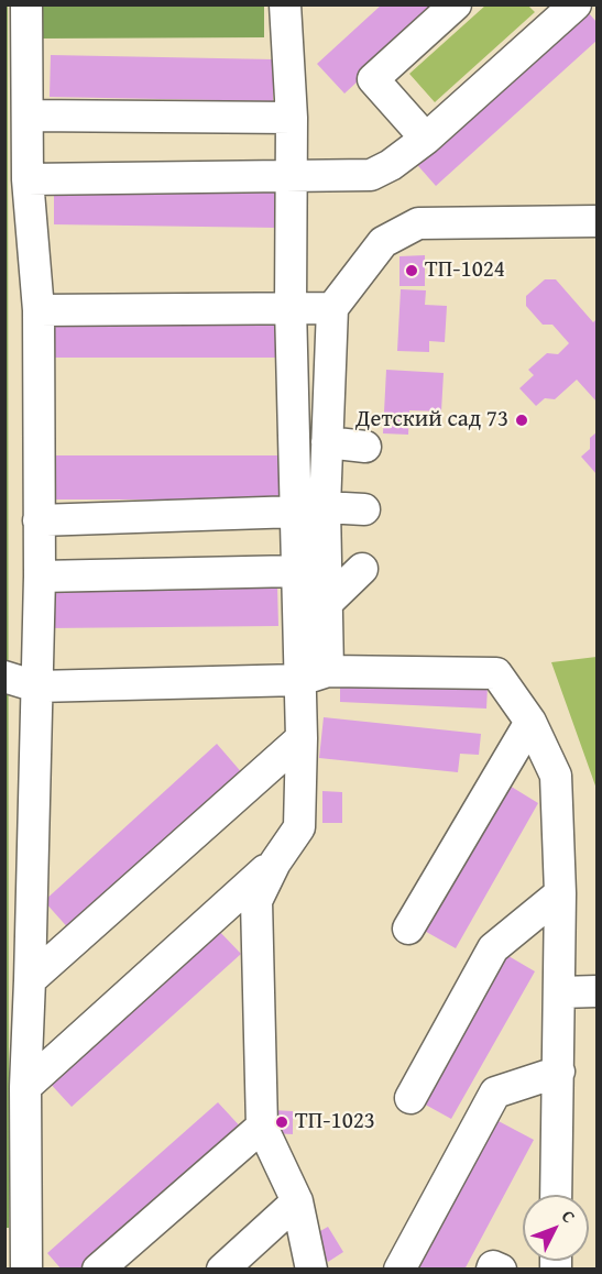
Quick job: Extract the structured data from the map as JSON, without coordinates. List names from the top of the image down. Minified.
{"places":["ТП-1024","Детский сад 73","ТП-1023"],"north":"top right"}
